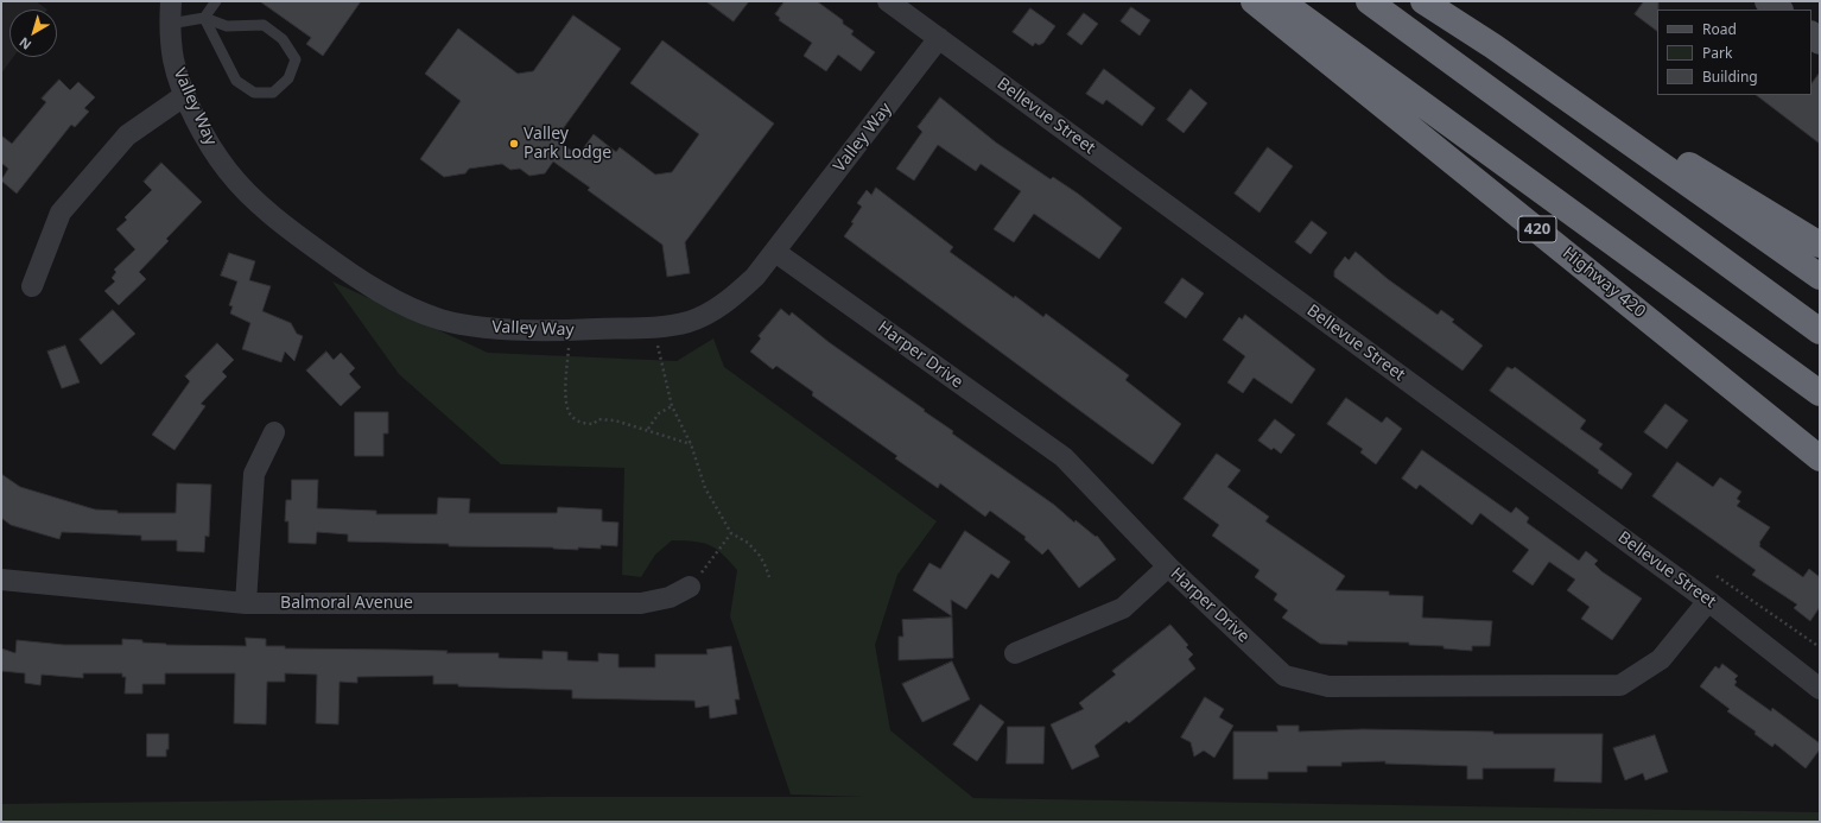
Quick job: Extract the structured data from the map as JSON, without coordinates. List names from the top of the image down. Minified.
{"streets":{"highway":["420","Highway 420"],"street":["Valley Way","Bellevue Street","Harper Drive","Balmoral Avenue"]},"crossings":[["Valley Way","Bellevue Street"],["Valley Way","Harper Drive"],["Bellevue Street","Harper Drive"]],"places":["Valley Park Lodge"],"legend":["Road","Park","Building"],"north":"bottom left"}
